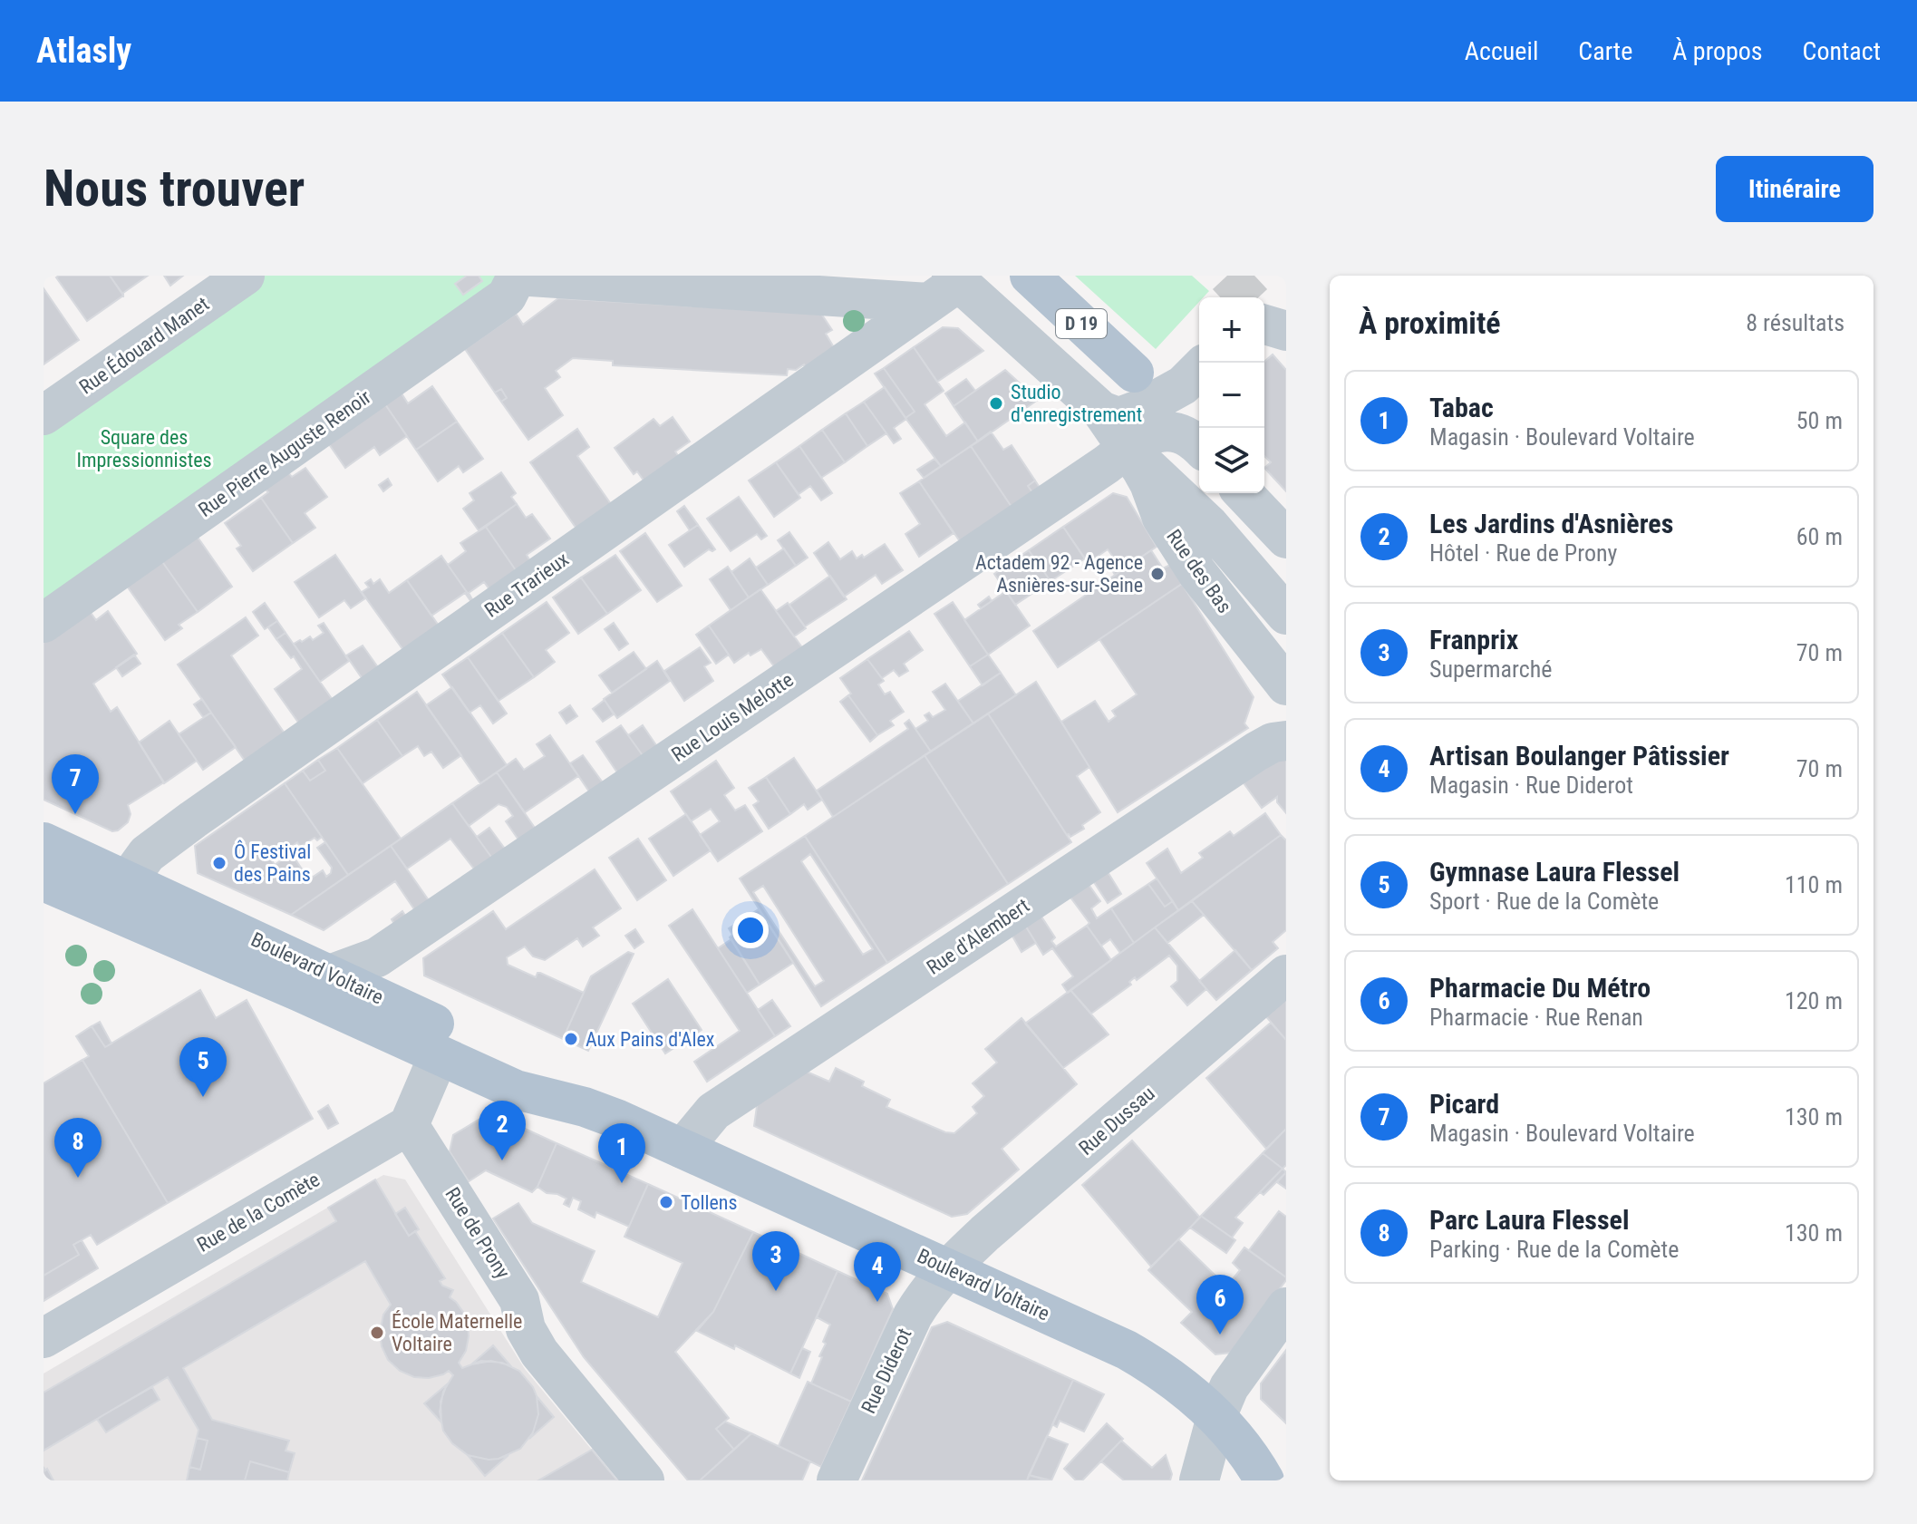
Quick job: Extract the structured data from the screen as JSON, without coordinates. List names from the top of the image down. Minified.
{"streets":{"main road":["D 19","Boulevard Voltaire"],"street":["Rue Édouard Manet","Rue Pierre Auguste Renoir","Rue des Bas","Rue Trarieux","Rue Louis Melotte","Rue d'Alembert","Rue Dussau","Rue de la Comète","Rue de Prony","Rue Diderot"]},"crossings":[["Rue des Bas","Rue Trarieux"],["Rue des Bas","Rue Louis Melotte"],["Rue Trarieux","Boulevard Voltaire"],["Rue Louis Melotte","Boulevard Voltaire"],["Rue d'Alembert","Boulevard Voltaire"],["Boulevard Voltaire","Rue Dussau"],["Boulevard Voltaire","Rue Diderot"],["Rue Dussau","Rue Diderot"],["Rue de la Comète","Rue de Prony"]],"parks":["Square des Impressionnistes"],"places":["Studio d'enregistrement","Actadem 92 - Agence Asnières-sur-Seine","Ô Festival des Pains","Aux Pains d'Alex","Tollens","École Maternelle Voltaire"],"page":{"header":"Atlasly","nav":["Accueil","Carte","À propos","Contact"],"buttons":"Itinéraire","title":"Nous trouver","heading":["À proximité","8 résultats"],"map_buttons":["+","−"],"list":[{"mark":"1","name":"Tabac","note":"Magasin · Boulevard Voltaire","value":"50 m"},{"mark":"2","name":"Les Jardins d'Asnières","note":"Hôtel · Rue de Prony","value":"60 m"},{"mark":"3","name":"Franprix","note":"Supermarché","value":"70 m"},{"mark":"4","name":"Artisan Boulanger Pâtissier","note":"Magasin · Rue Diderot","value":"70 m"},{"mark":"5","name":"Gymnase Laura Flessel","note":"Sport · Rue de la Comète","value":"110 m"},{"mark":"6","name":"Pharmacie Du Métro","note":"Pharmacie · Rue Renan","value":"120 m"},{"mark":"7","name":"Picard","note":"Magasin · Boulevard Voltaire","value":"130 m"},{"mark":"8","name":"Parc Laura Flessel","note":"Parking · Rue de la Comète","value":"130 m"}],"pins":["7","5","2","8","1","3","4","6"]}}
